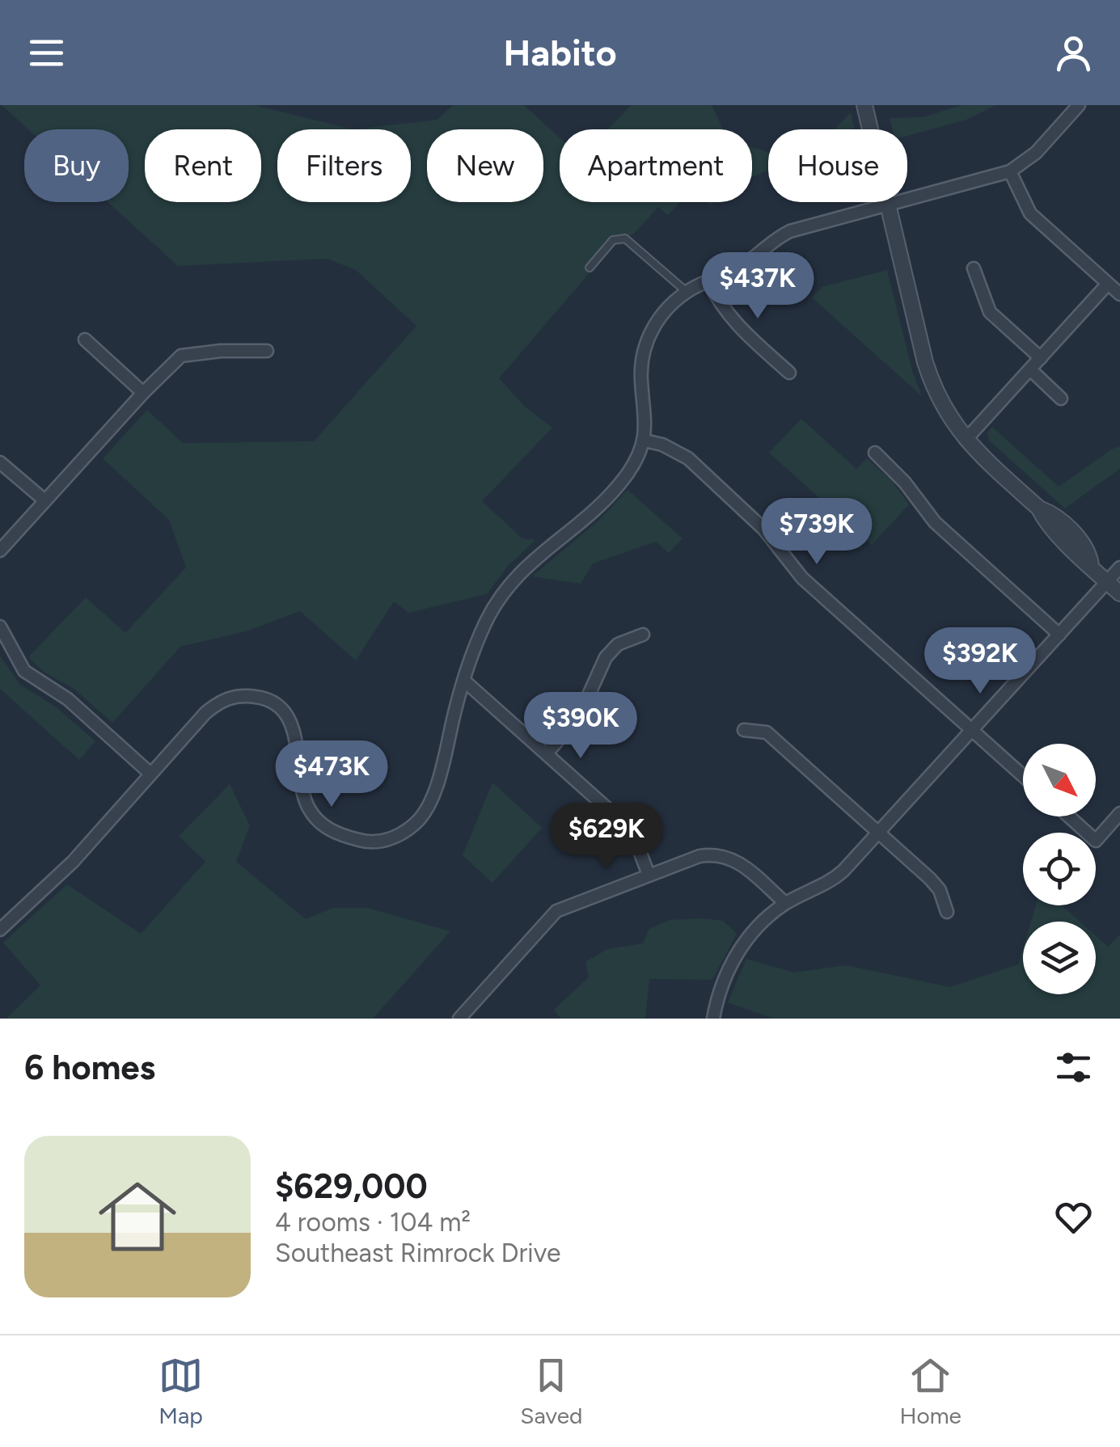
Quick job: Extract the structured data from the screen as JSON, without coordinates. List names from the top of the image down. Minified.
{"north":"bottom right","page":{"header":"Habito","chip":["Buy","Rent","Filters","New","Apartment","House"],"price":["$437K","$739K","$392K","$390K","$473K","$629K"],"heading":"6 homes","list":[{"name":"$629,000","note":"4 rooms · 104 m² · Southeast Rimrock Drive"}],"tabs":["Map","Saved","Home"]}}
